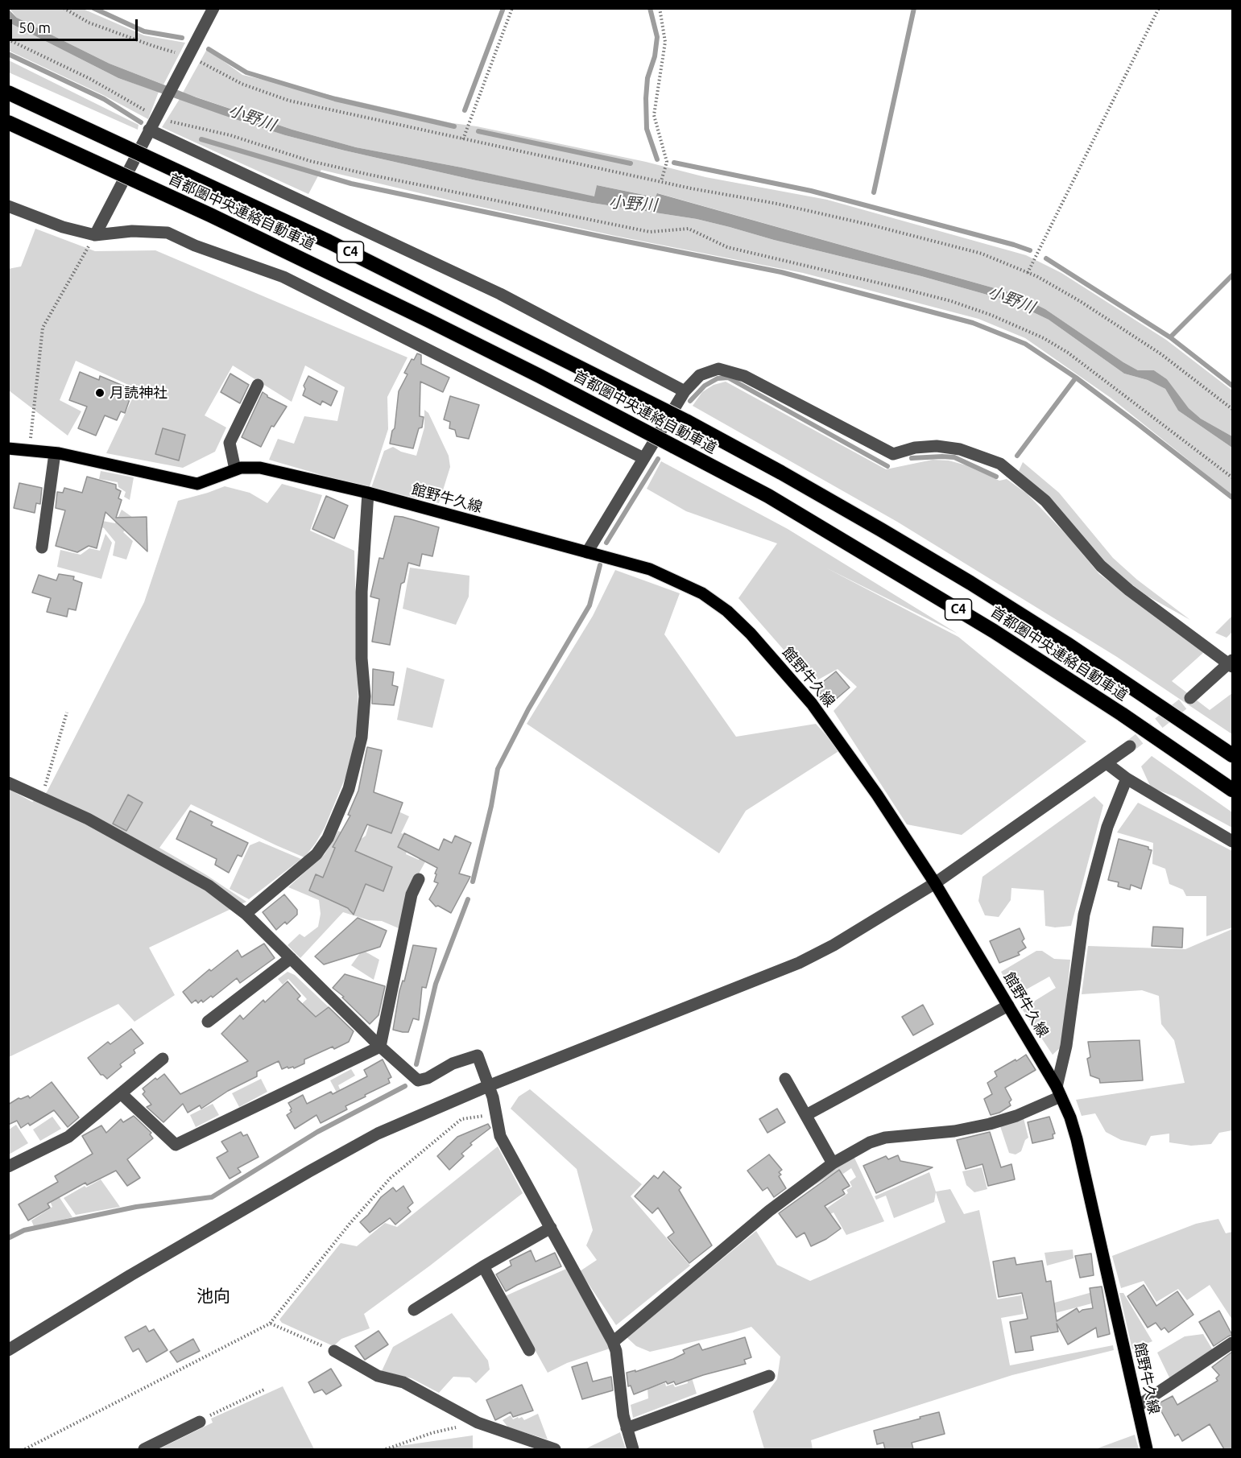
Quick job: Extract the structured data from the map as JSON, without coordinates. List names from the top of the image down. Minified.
{"streets":{"highway":["首都圏中央連絡自動車道","C4"],"main road":["館野牛久線"]},"districts":["池向"],"water":["小野川"],"places":["月読神社"],"scale_bar":"50 m"}
